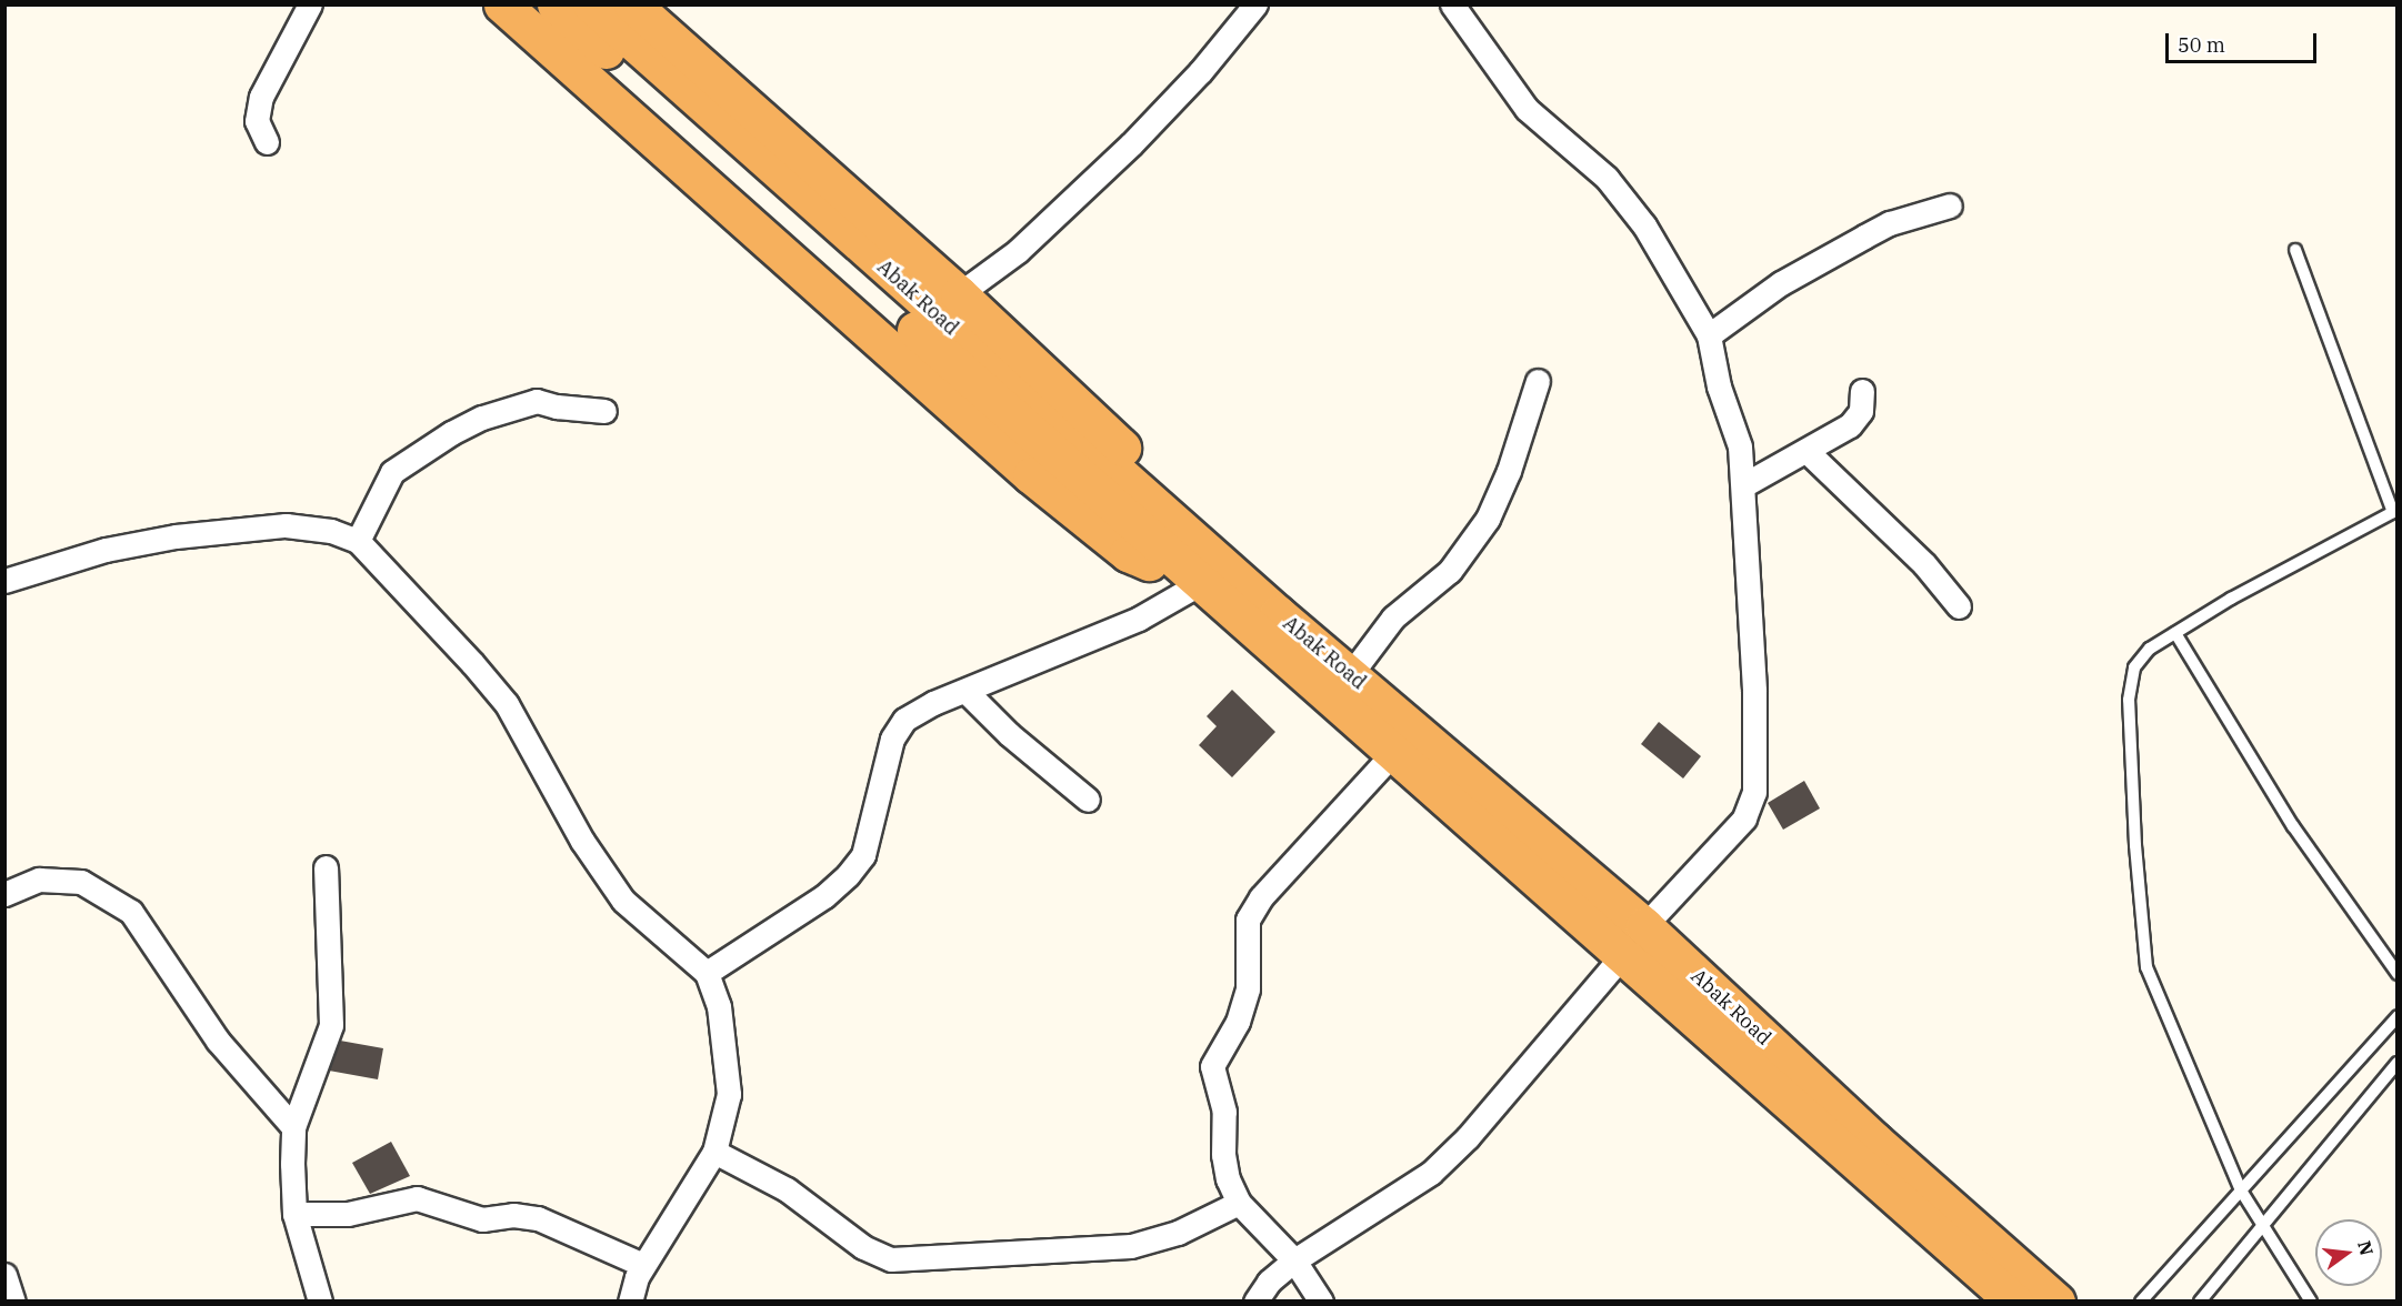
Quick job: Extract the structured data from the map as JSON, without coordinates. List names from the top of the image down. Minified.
{"streets":{"highway":["Abak Road"]},"scale_bar":"50 m","north":"right"}
